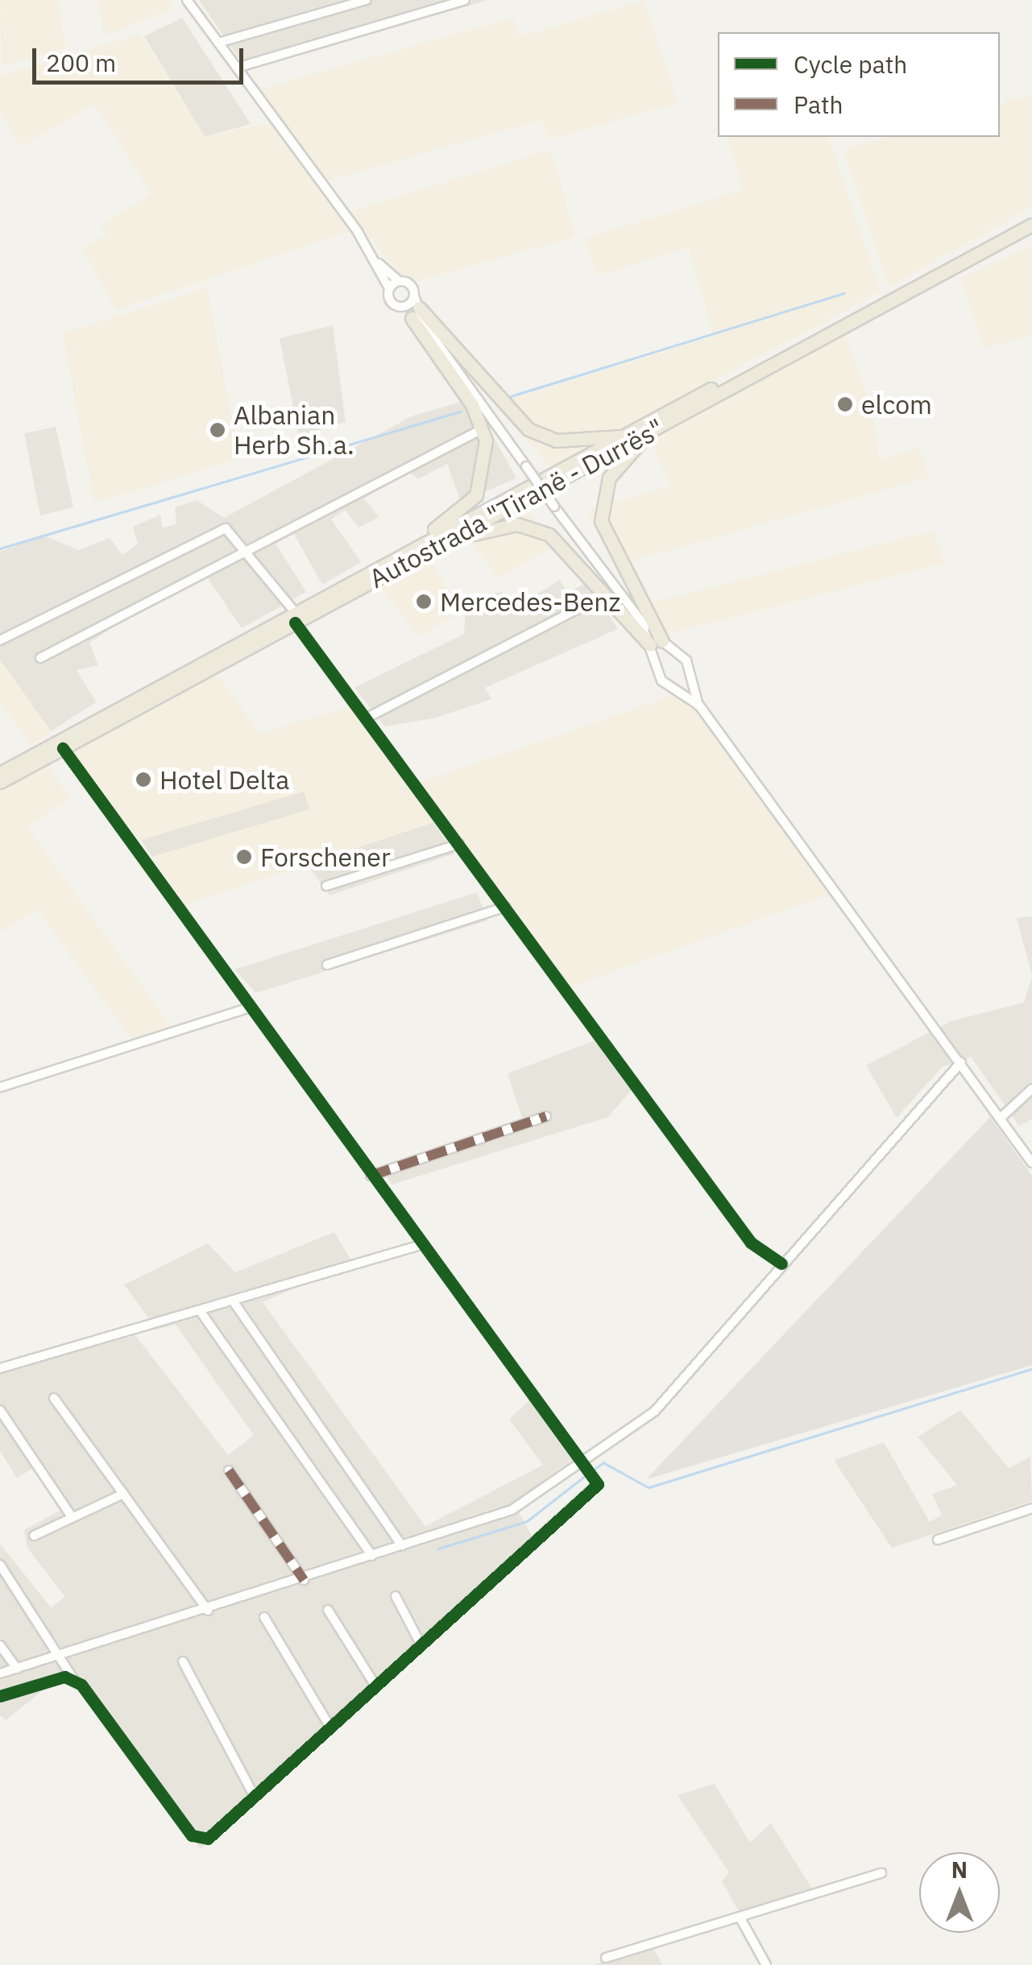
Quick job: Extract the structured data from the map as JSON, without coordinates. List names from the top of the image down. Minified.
{"streets":{"highway":["Autostrada \"Tiranë - Durrës\""]},"places":["elcom","Albanian Herb Sh.a.","Mercedes-Benz","Hotel Delta","Forschener"],"legend":["Cycle path","Path"],"scale_bar":"200 m","north":"top"}
